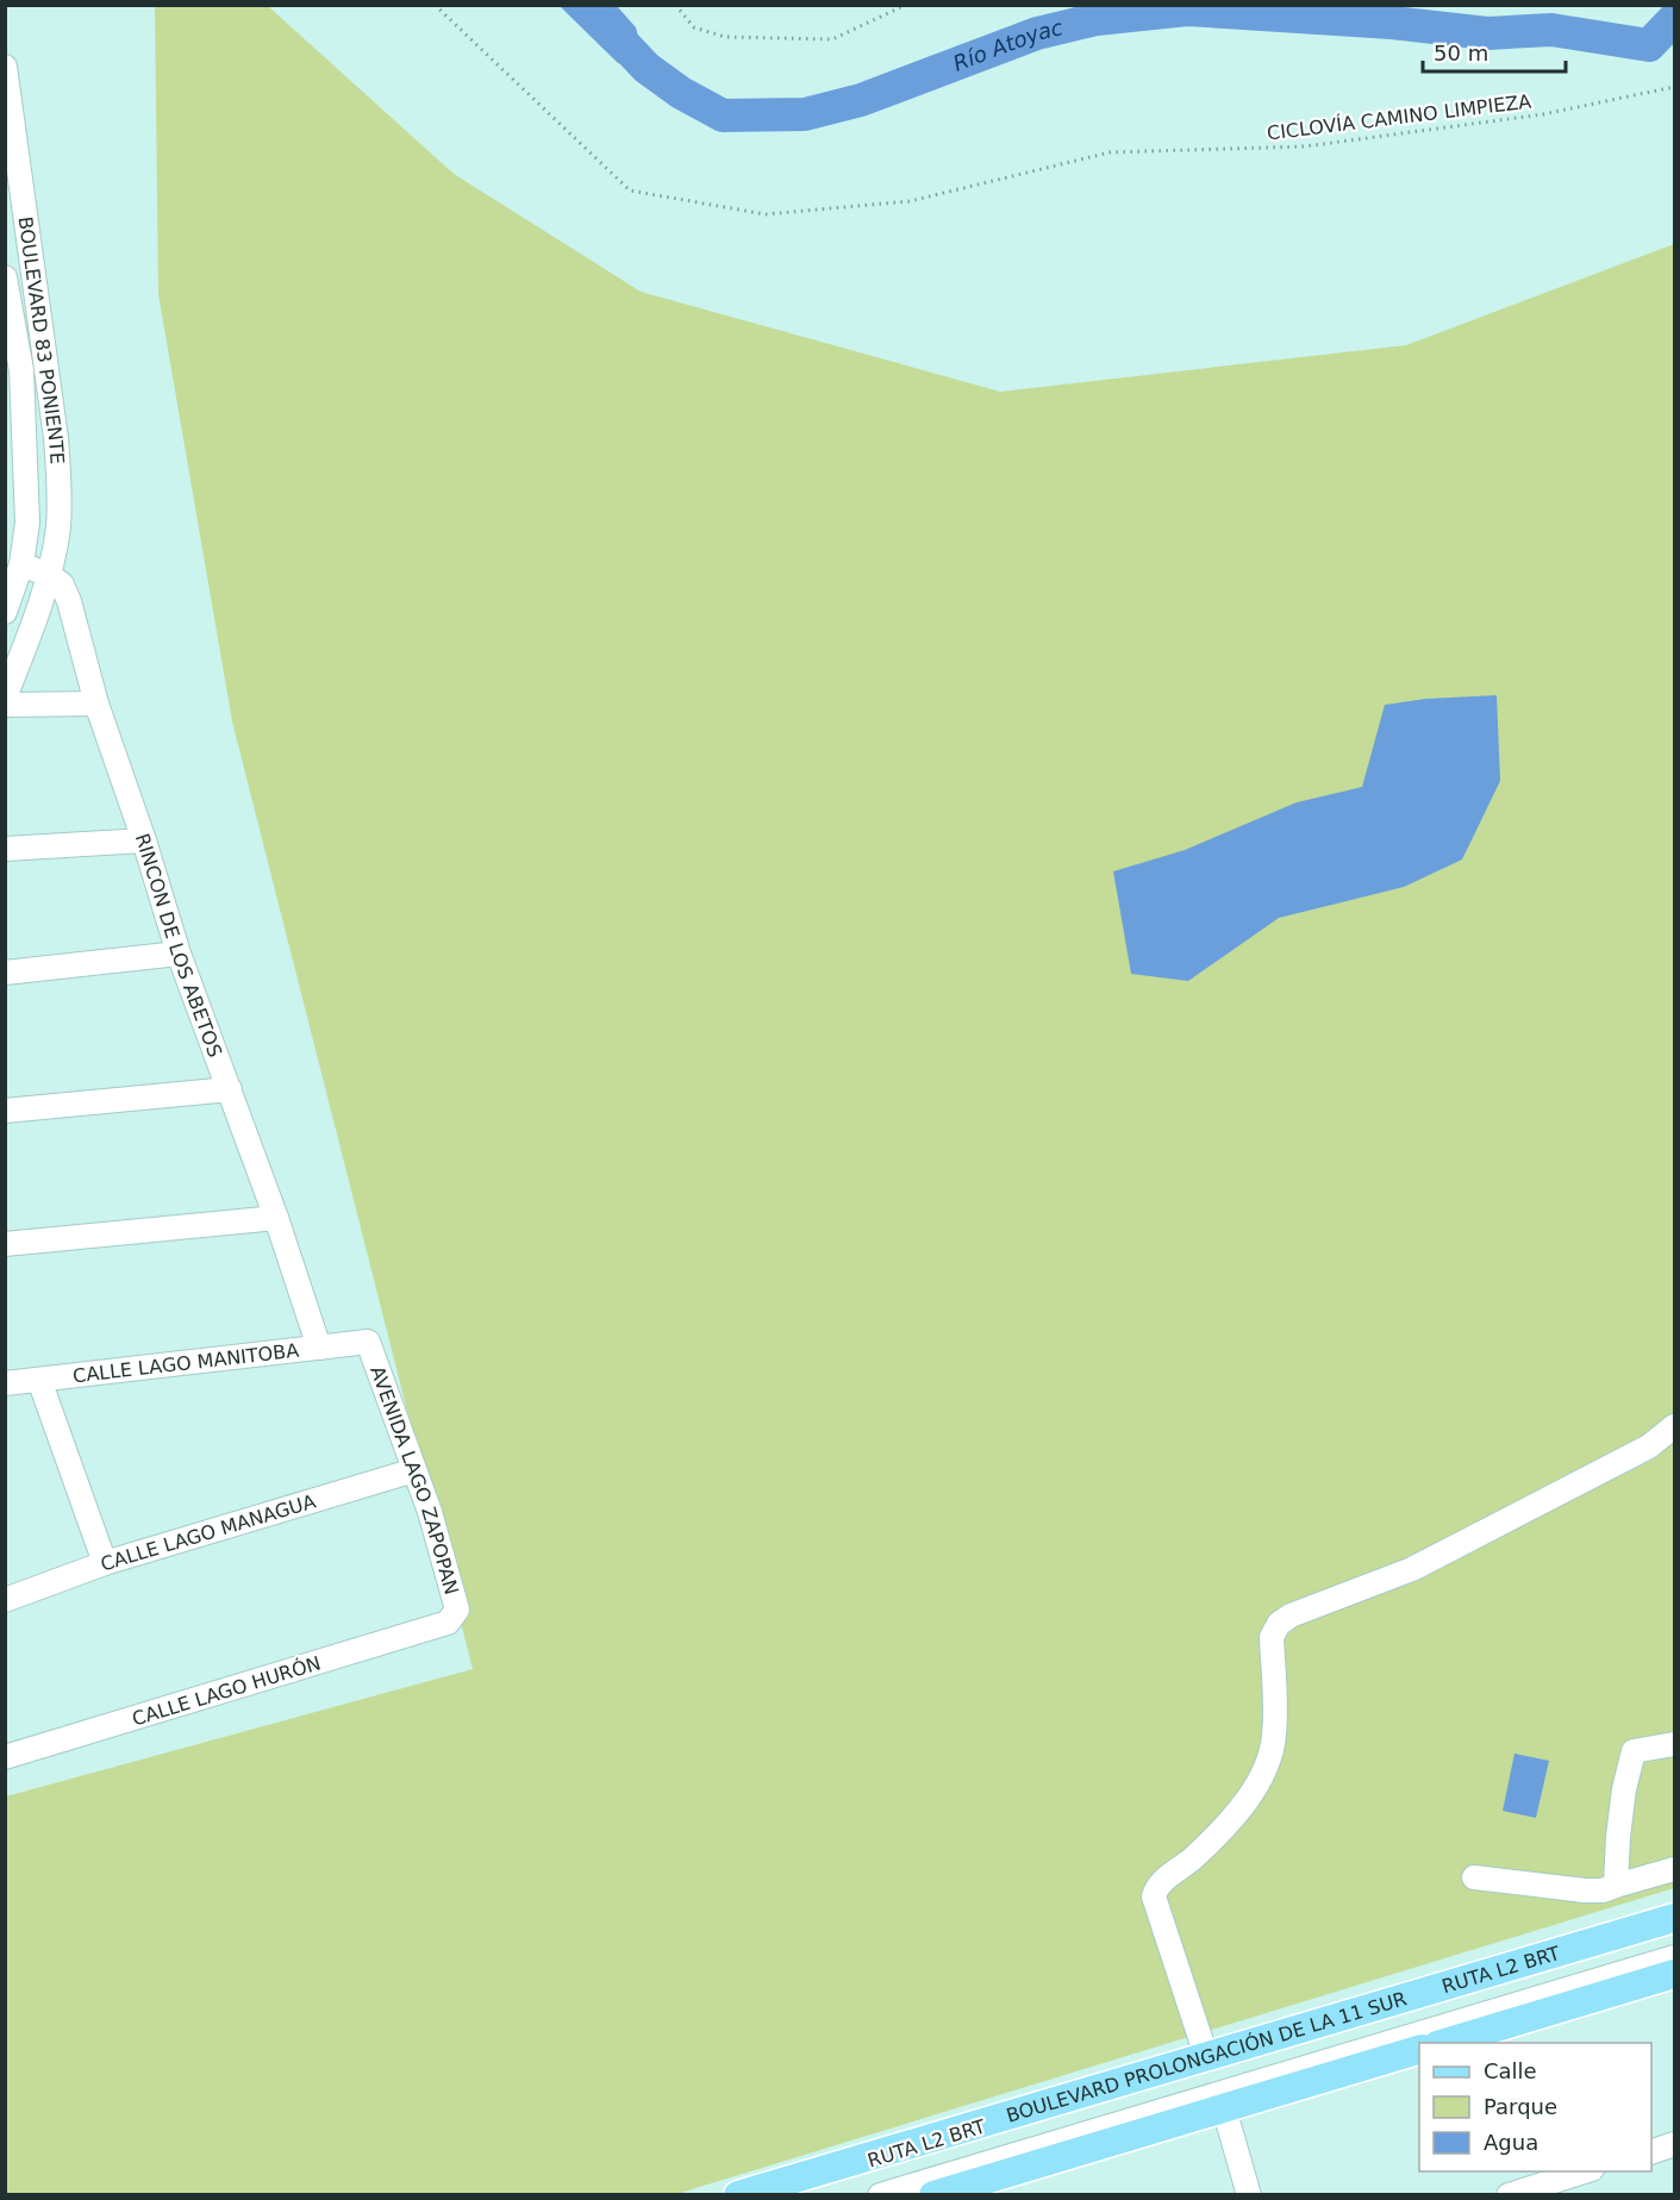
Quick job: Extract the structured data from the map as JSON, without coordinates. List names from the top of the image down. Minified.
{"streets":{"main road":["BOULEVARD PROLONGACIÓN DE LA 11 SUR"],"street":["BOULEVARD 83 PONIENTE","RINCON DE LOS ABETOS","CALLE LAGO MANITOBA","AVENIDA LAGO ZAPOPAN","CALLE LAGO MANAGUA","CALLE LAGO HURÓN","RUTA L2 BRT"],"path":["CICLOVÍA CAMINO LIMPIEZA"]},"crossings":[["BOULEVARD 83 PONIENTE","RINCON DE LOS ABETOS"],["RINCON DE LOS ABETOS","CALLE LAGO MANITOBA"],["CALLE LAGO MANITOBA","AVENIDA LAGO ZAPOPAN"],["AVENIDA LAGO ZAPOPAN","CALLE LAGO MANAGUA"],["AVENIDA LAGO ZAPOPAN","CALLE LAGO HURÓN"],["RUTA L2 BRT","BOULEVARD PROLONGACIÓN DE LA 11 SUR"]],"water":["Río Atoyac"],"legend":["Calle","Parque","Agua"],"scale_bar":"50 m"}
